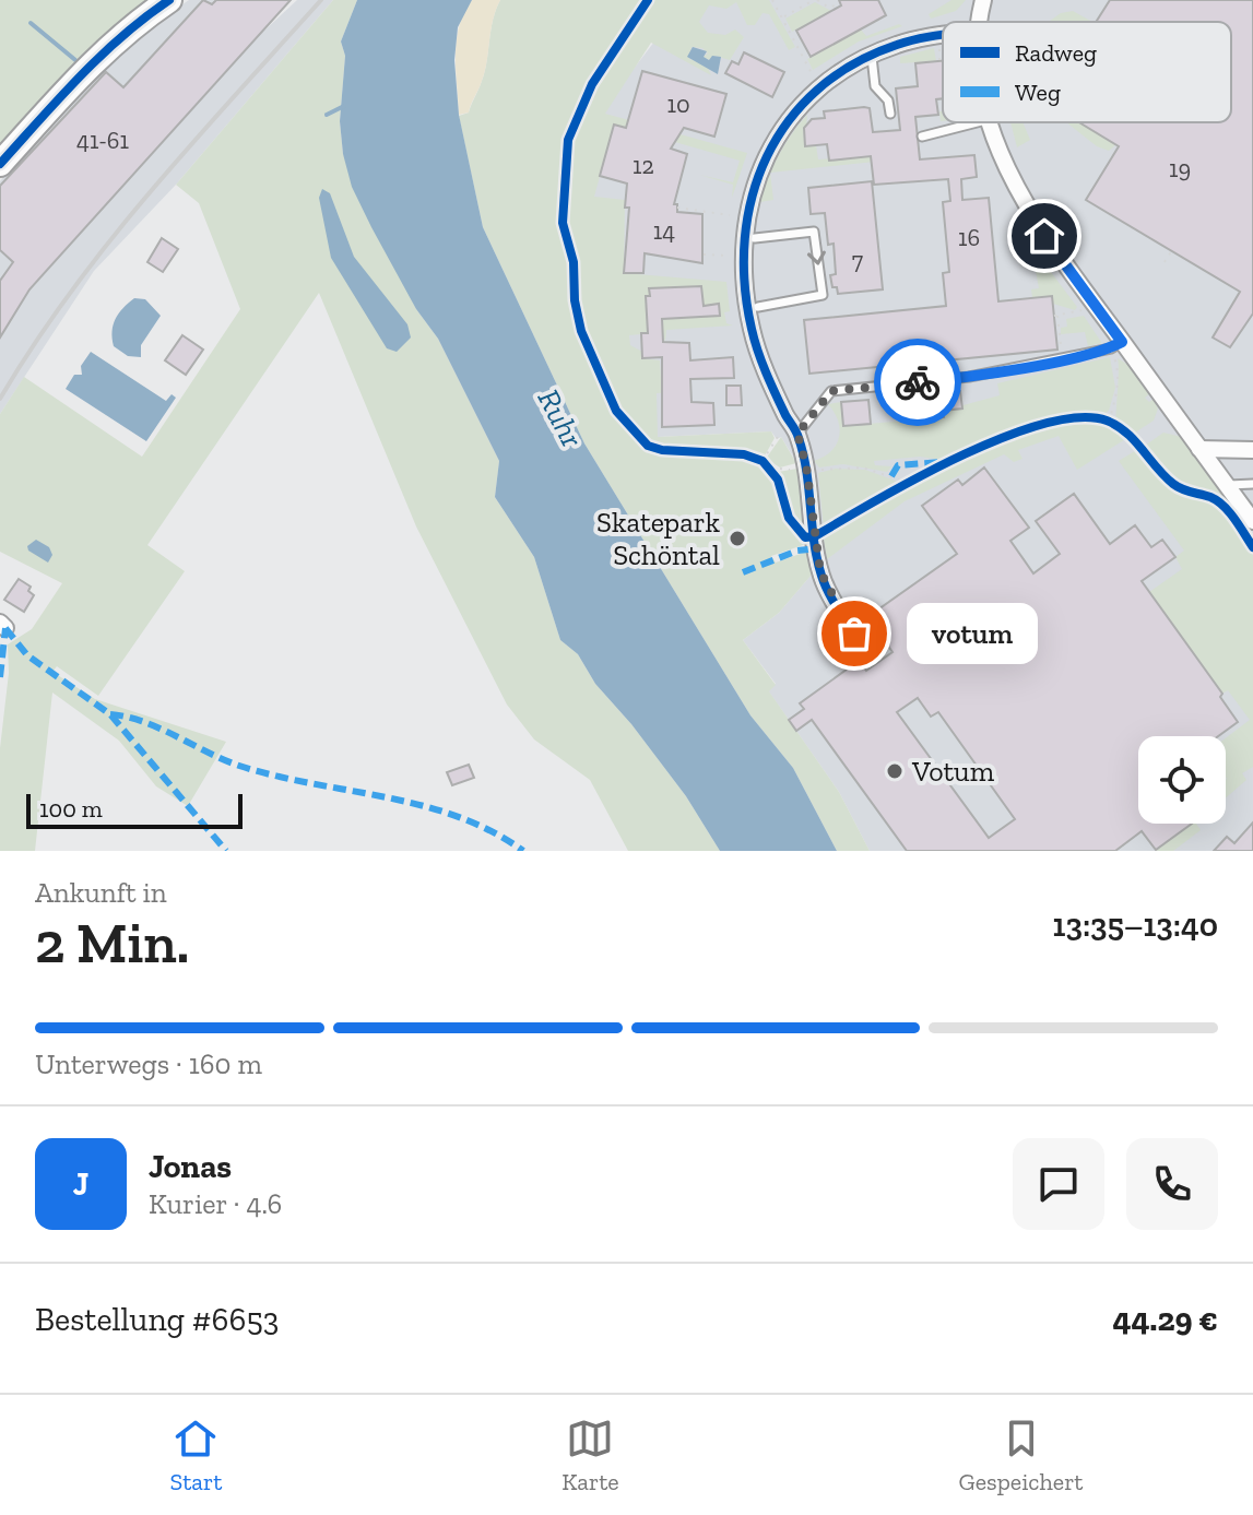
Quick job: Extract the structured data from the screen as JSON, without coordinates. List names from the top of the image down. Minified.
{"water":["Ruhr"],"places":["Skatepark Schöntal","votum","Votum"],"house_numbers":["10","41-61","12","19","14","16","7"],"legend":["Radweg","Weg"],"scale_bar":"100 m","page":{"bubble":"votum","scale":"100 m","heading":["2 Min.","Ankunft in","13:35–13:40"],"panel":["Jonas","Kurier · 4.6","Bestellung #6653","44.29 €"],"bar":"Unterwegs · 160 m","round":"J","tabs":["Start","Karte","Gespeichert"]}}
